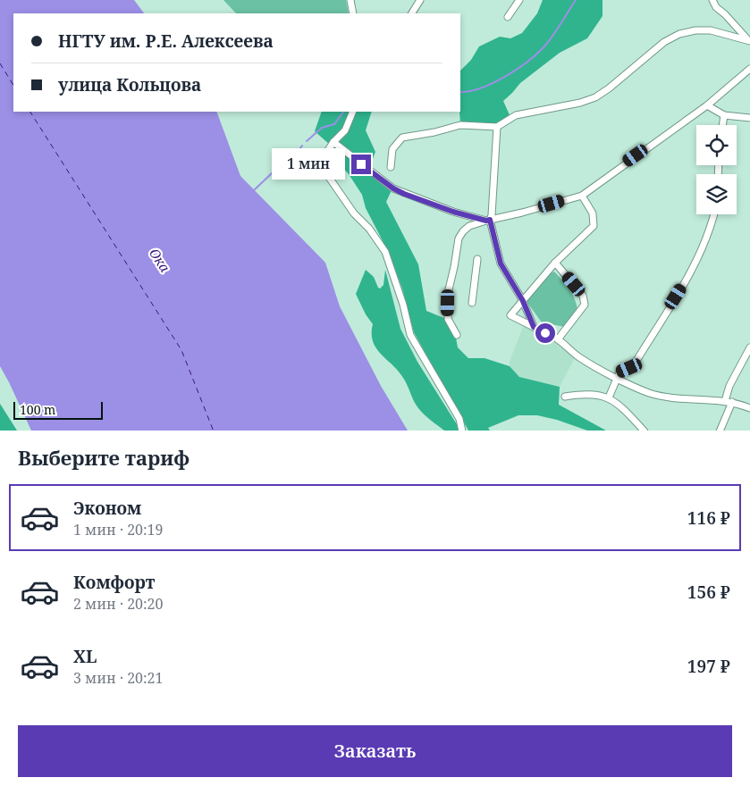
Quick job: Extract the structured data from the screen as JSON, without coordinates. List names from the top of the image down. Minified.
{"water":["Ока"],"scale_bar":"100 m","page":{"banner":["НГТУ им. Р.Е. Алексеева","улица Кольцова"],"bubble":"1 мин","scale":"100 m","heading":"Выберите тариф","list":[{"name":"Эконом","note":"1 мин · 20:19","value":"116 ₽"},{"name":"Комфорт","note":"2 мин · 20:20","value":"156 ₽"},{"name":"XL","note":"3 мин · 20:21","value":"197 ₽"}],"buttons":"Заказать"}}
